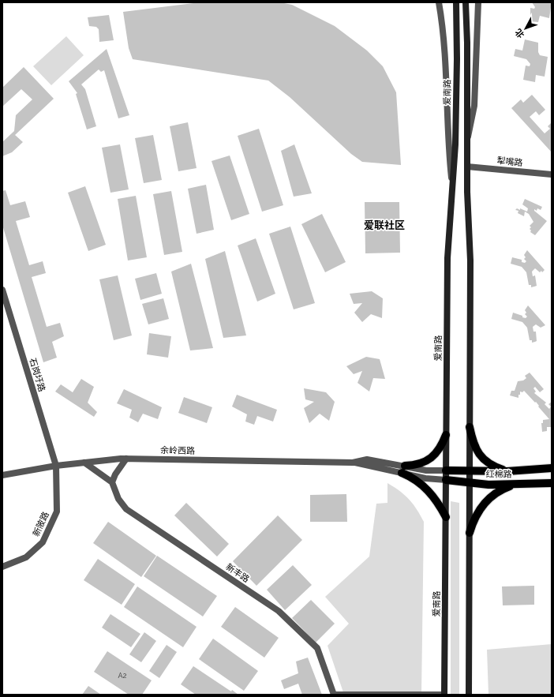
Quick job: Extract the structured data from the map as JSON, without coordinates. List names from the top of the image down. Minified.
{"streets":{"main road":["爱南路","红棉路"],"street":["犁嘴路","石岗圩路","余岭西路","新陂路","新丰路"]},"crossings":[["爱南路","余岭西路"],["爱南路","红棉路"],["石岗圩路","余岭西路"],["石岗圩路","新陂路"],["余岭西路","红棉路"],["余岭西路","新陂路"]],"districts":["爱联社区"],"house_numbers":["A2"],"north":"bottom left"}
